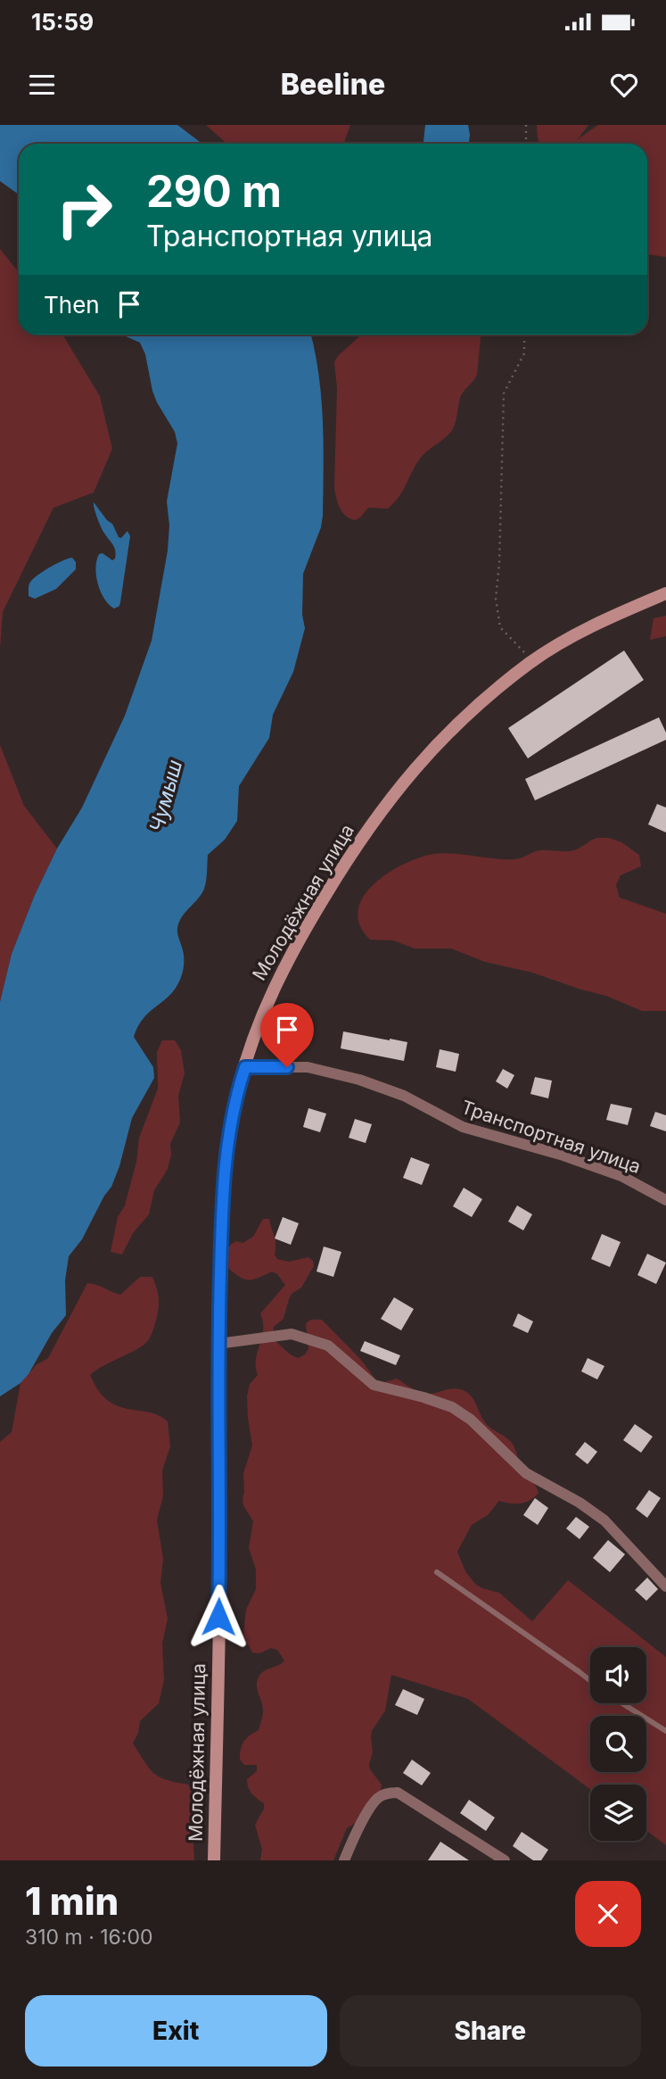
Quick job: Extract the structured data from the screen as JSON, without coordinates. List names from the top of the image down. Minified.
{"streets":{"street":["Молодёжная улица","Транспортная улица"]},"crossings":[["Молодёжная улица","Транспортная улица"]],"water":["Чумыш"],"page":{"status":"15:59","header":"Beeline","turn":["290 m","Транспортная улица"],"then":"Then","heading":["1 min","310 m · 16:00"],"buttons":["Exit","Share"]}}
